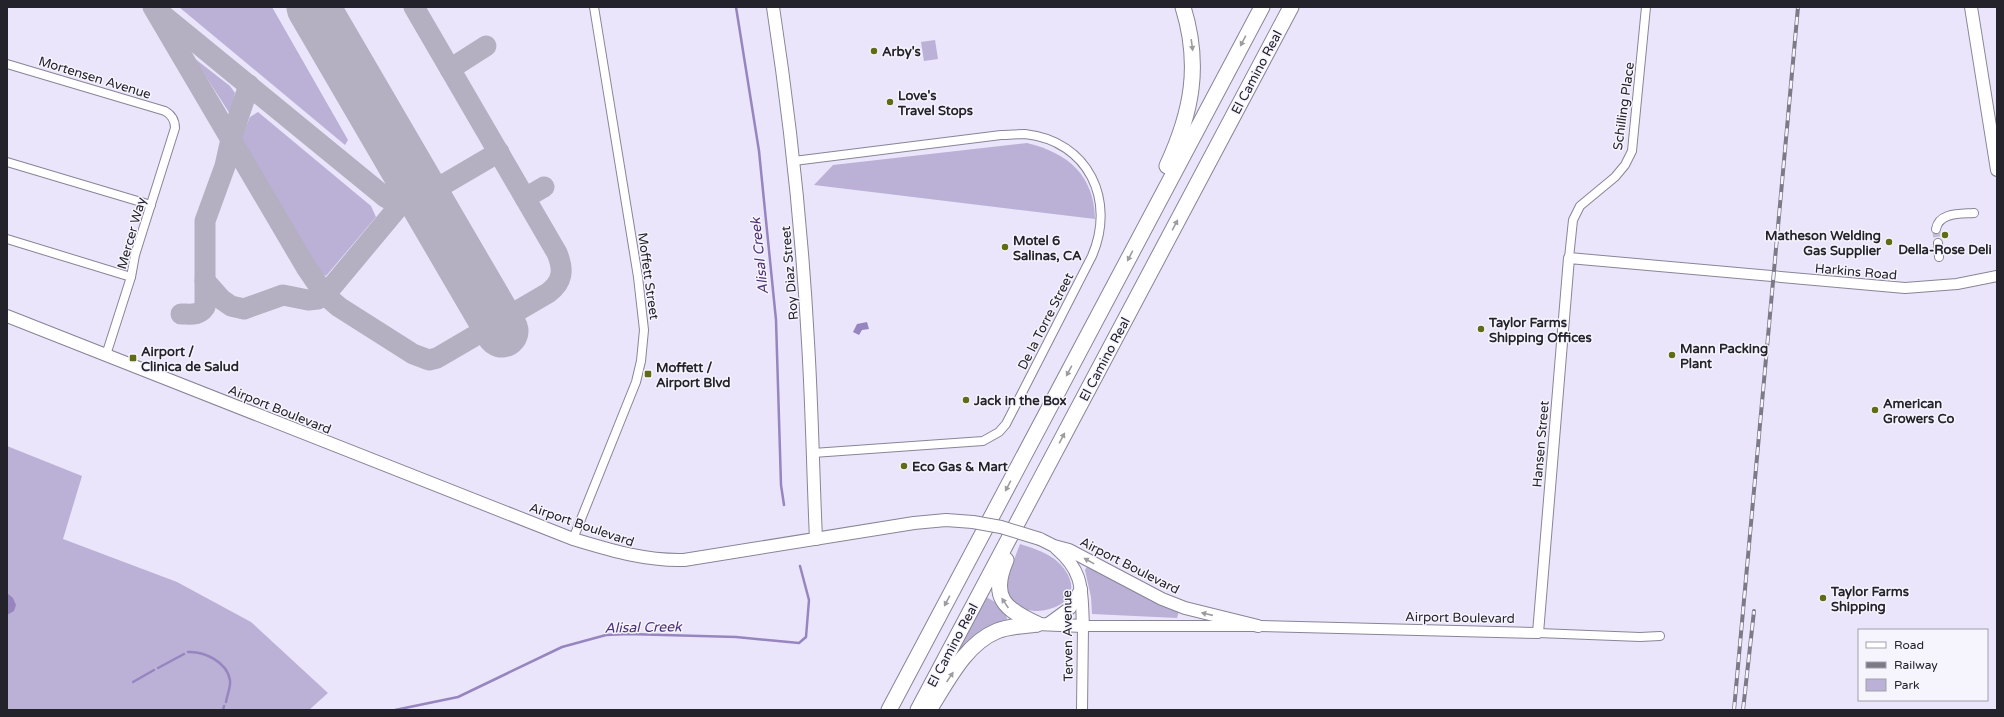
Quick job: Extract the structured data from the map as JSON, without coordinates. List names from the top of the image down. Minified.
{"streets":{"highway":["El Camino Real"],"main road":["Roy Diaz Street","Airport Boulevard","Terven Avenue"],"street":["Mortensen Avenue","Schilling Place","Mercer Way","Harkins Road","Moffett Street","De la Torre Street","Hansen Street"]},"crossings":[["Mortensen Avenue","Mercer Way"],["Schilling Place","Harkins Road"],["Schilling Place","Hansen Street"],["Mercer Way","Airport Boulevard"],["Harkins Road","Hansen Street"],["Roy Diaz Street","De la Torre Street"],["Roy Diaz Street","Airport Boulevard"],["Moffett Street","Airport Boulevard"],["Airport Boulevard","Hansen Street"],["Airport Boulevard","Terven Avenue"]],"water":["Alisal Creek"],"places":{"other":["Arby's","Love's Travel Stops","Della-Rose Deli","Matheson Welding Gas Supplier","Motel 6 Salinas, CA","Taylor Farms Shipping Offices","Mann Packing Plant","Jack in the Box","American Growers Co","Eco Gas & Mart","Taylor Farms Shipping"],"transit":["Airport / Clinica de Salud","Moffett / Airport Blvd"]},"legend":["Road","Railway","Park"]}
